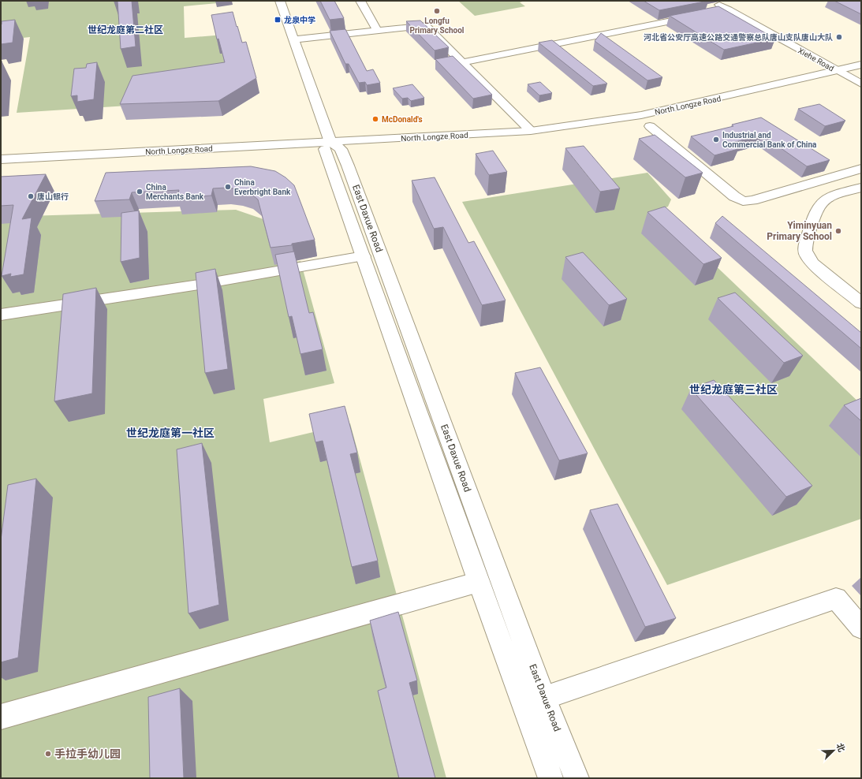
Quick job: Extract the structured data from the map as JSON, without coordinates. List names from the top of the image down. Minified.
{"streets":{"street":["Xiehe Road","North Longze Road","East Daxue Road"]},"crossings":[["Xiehe Road","North Longze Road"],["North Longze Road","East Daxue Road"]],"districts":["世纪龙庭第二社区","世纪龙庭第三社区","世纪龙庭第一社区"],"places":{"other":["Longfu Primary School","河北省公安厅高速公路交通警察总队唐山支队唐山大队","McDonald's","Industrial and Commercial Bank of China","China Everbright Bank","China Merchants Bank","唐山银行","Yiminyuan Primary School","手拉手幼儿园"],"transit":["龙泉中学"]},"north":"top right"}
